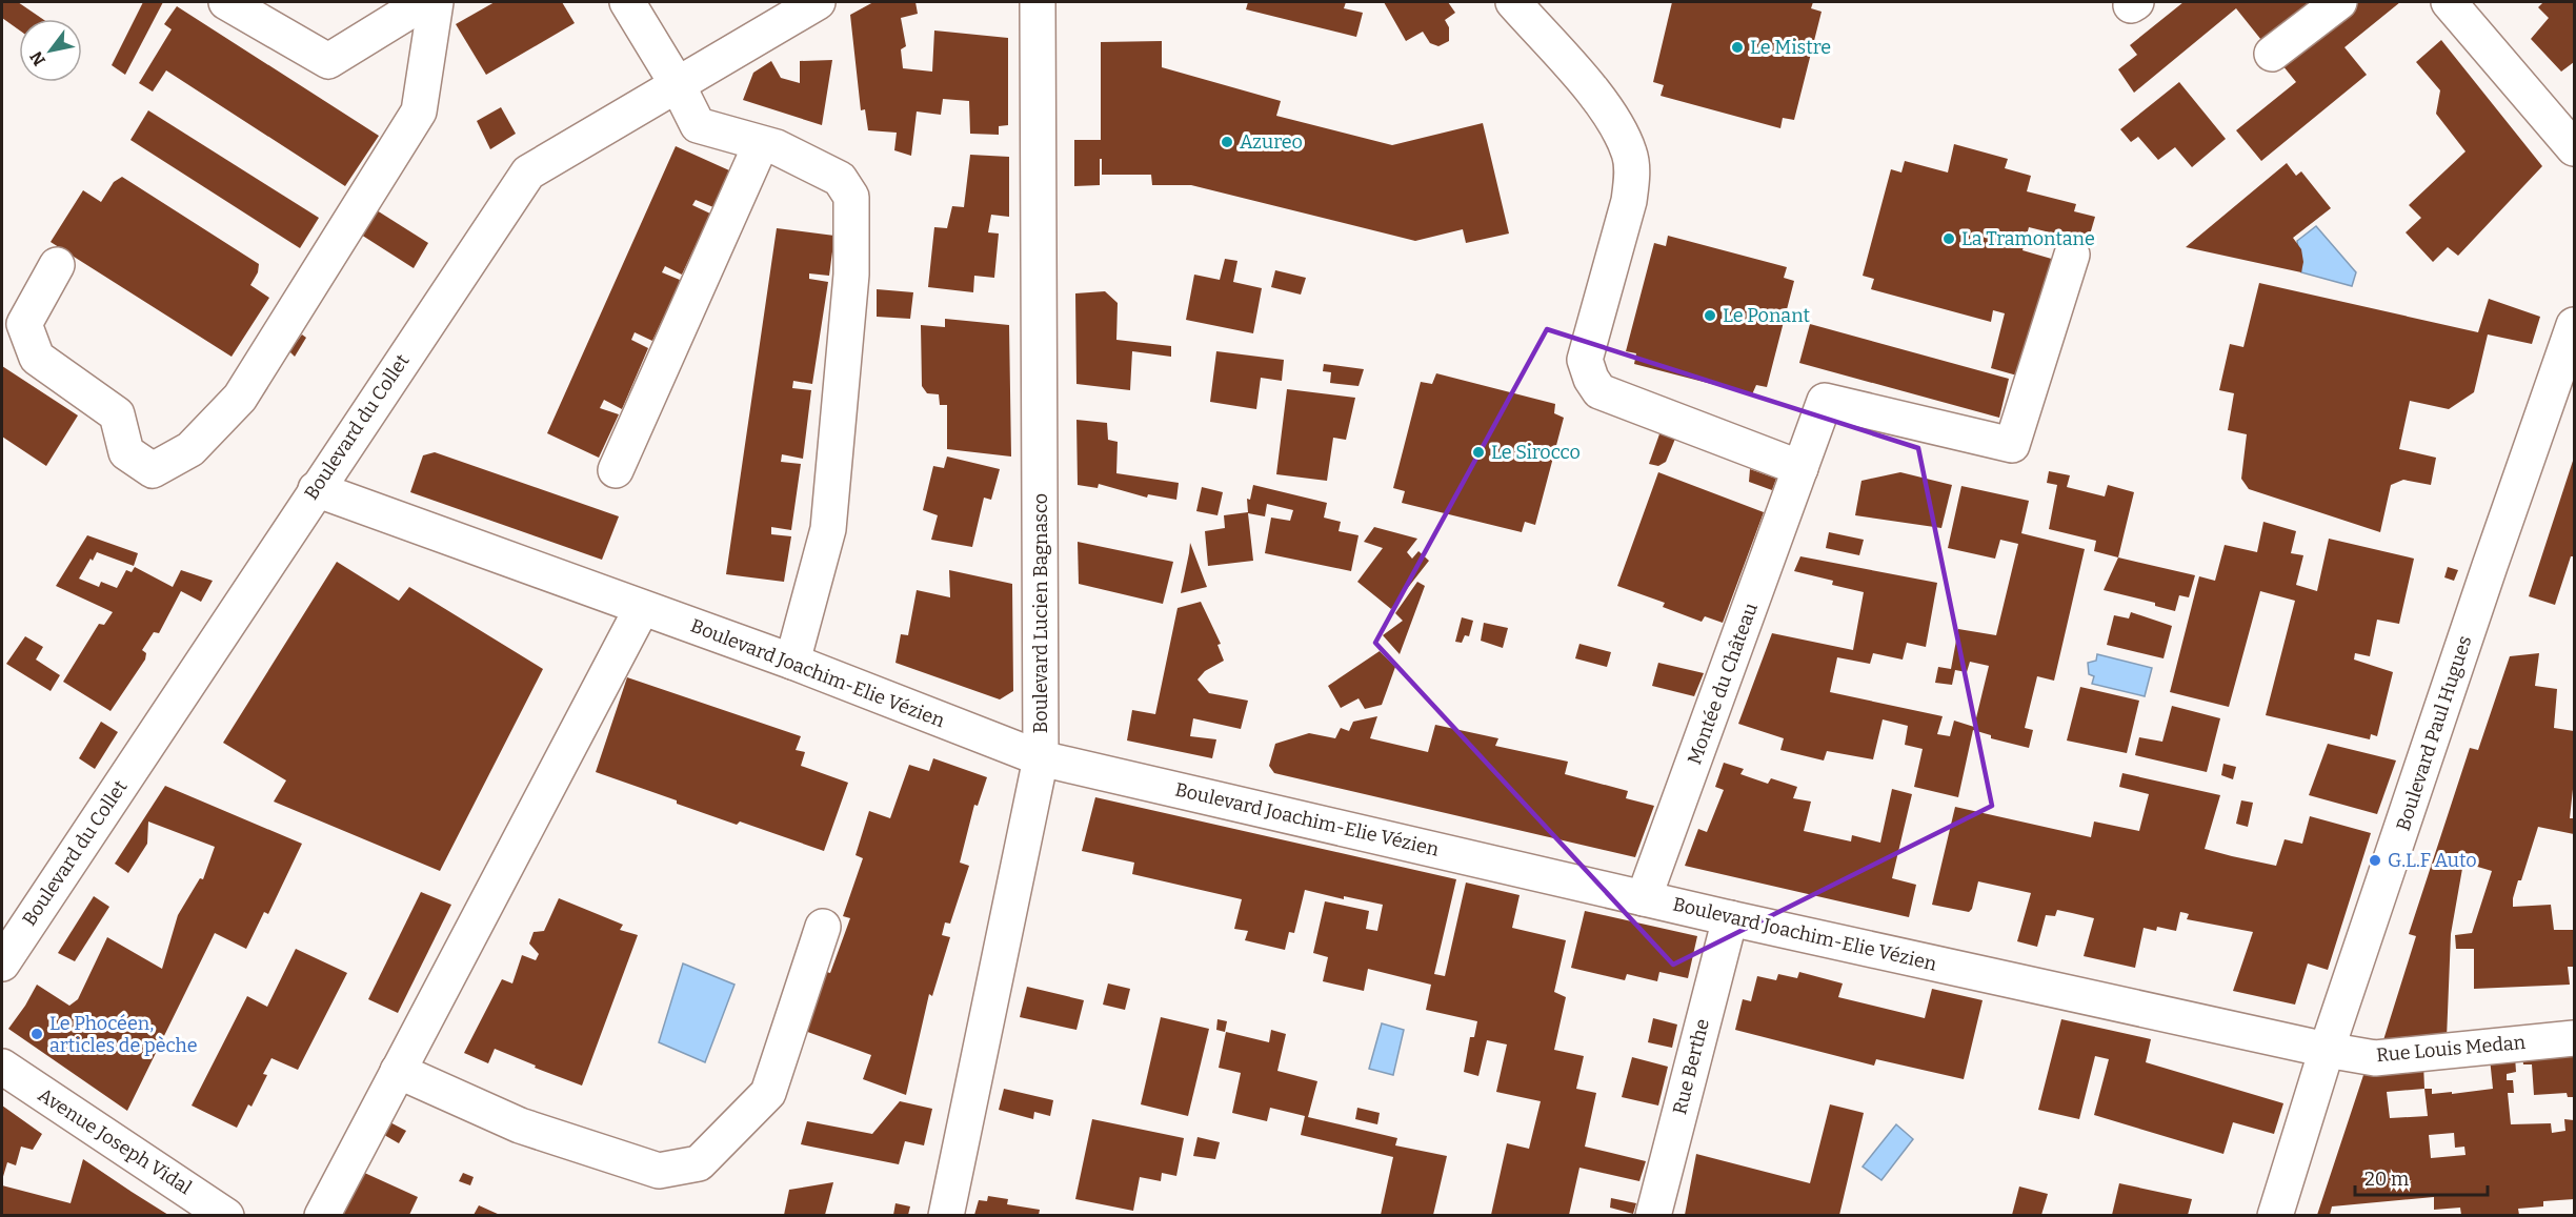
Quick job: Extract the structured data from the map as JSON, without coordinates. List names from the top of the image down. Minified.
{"streets":{"street":["Boulevard du Collet","Boulevard Lucien Bagnasco","Boulevard Joachim-Elie Vézien","Montée du Château","Boulevard Paul Hugues","Rue Louis Medan","Rue Berthe","Avenue Joseph Vidal"]},"crossings":[["Boulevard du Collet","Boulevard Joachim-Elie Vézien"],["Boulevard Lucien Bagnasco","Boulevard Joachim-Elie Vézien"],["Boulevard Joachim-Elie Vézien","Montée du Château"],["Boulevard Joachim-Elie Vézien","Boulevard Paul Hugues"],["Boulevard Joachim-Elie Vézien","Rue Louis Medan"],["Boulevard Joachim-Elie Vézien","Rue Berthe"],["Boulevard Paul Hugues","Rue Louis Medan"]],"places":["Le Mistre","Azureo","La Tramontane","Le Ponant","Le Sirocco","G.L.F Auto","Le Phocéen, articles de pèche"],"scale_bar":"20 m","north":"bottom left"}
